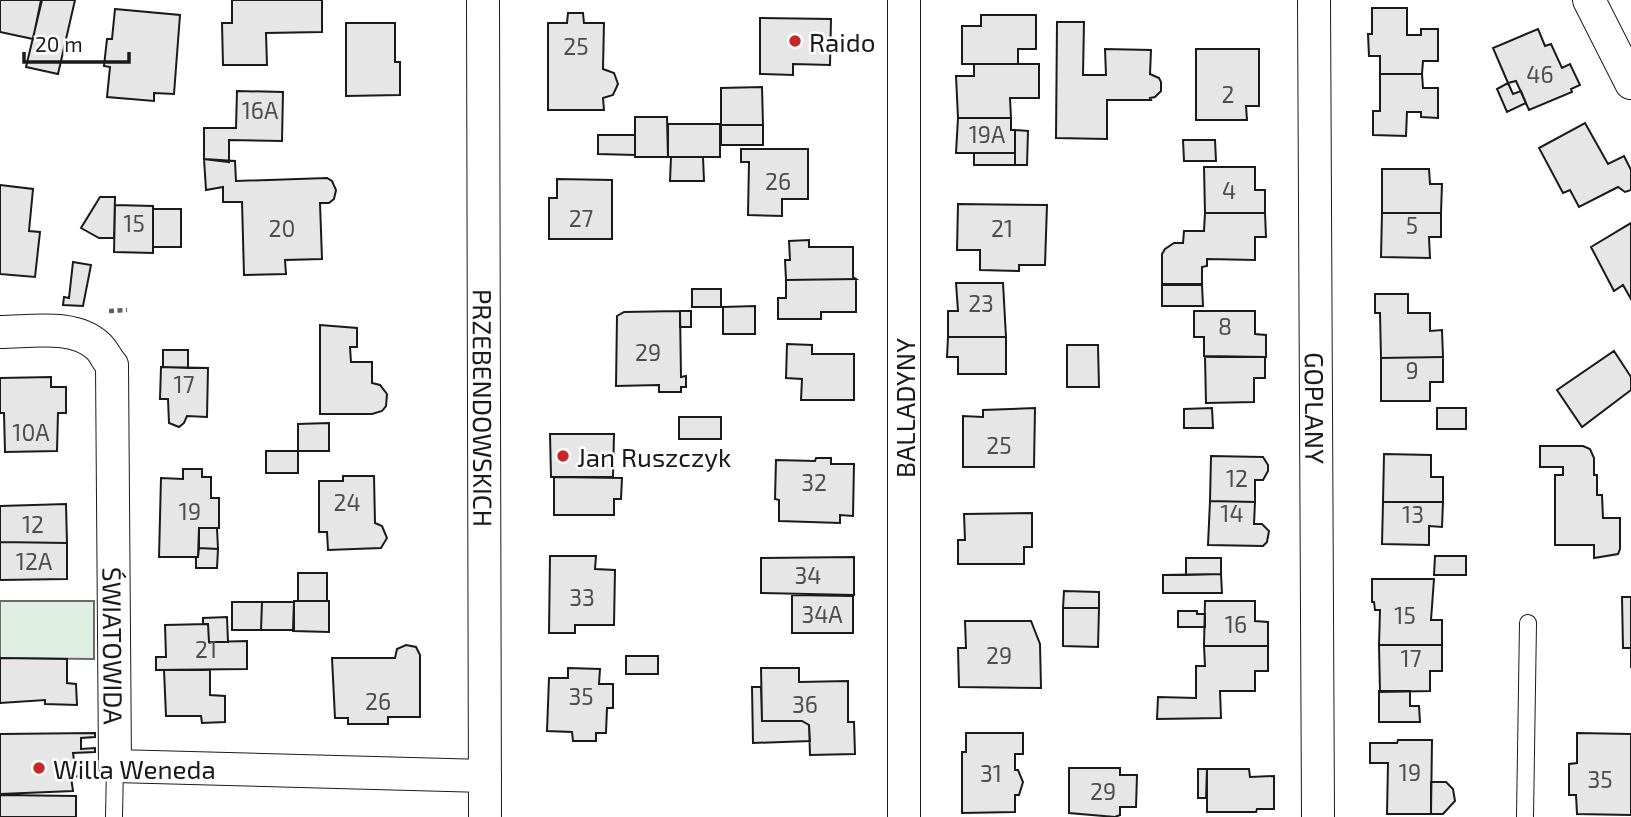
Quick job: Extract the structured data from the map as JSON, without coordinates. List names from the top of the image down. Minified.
{"streets":{"street":["PRZEBENDOWSKICH","BALLADYNY","GOPLANY","ŚWIATOWIDA"]},"places":["Raido","Jan Ruszczyk","Willa Weneda"],"house_numbers":["25","46","2","16A","19A","26","4","27","15","5","20","21","23","8","29","9","17","10A","25","12","32","24","19","14","13","12","12A","34","33","34A","15","16","21","29","17","35","26","36","19","31","35","29"],"scale_bar":"20 m"}
